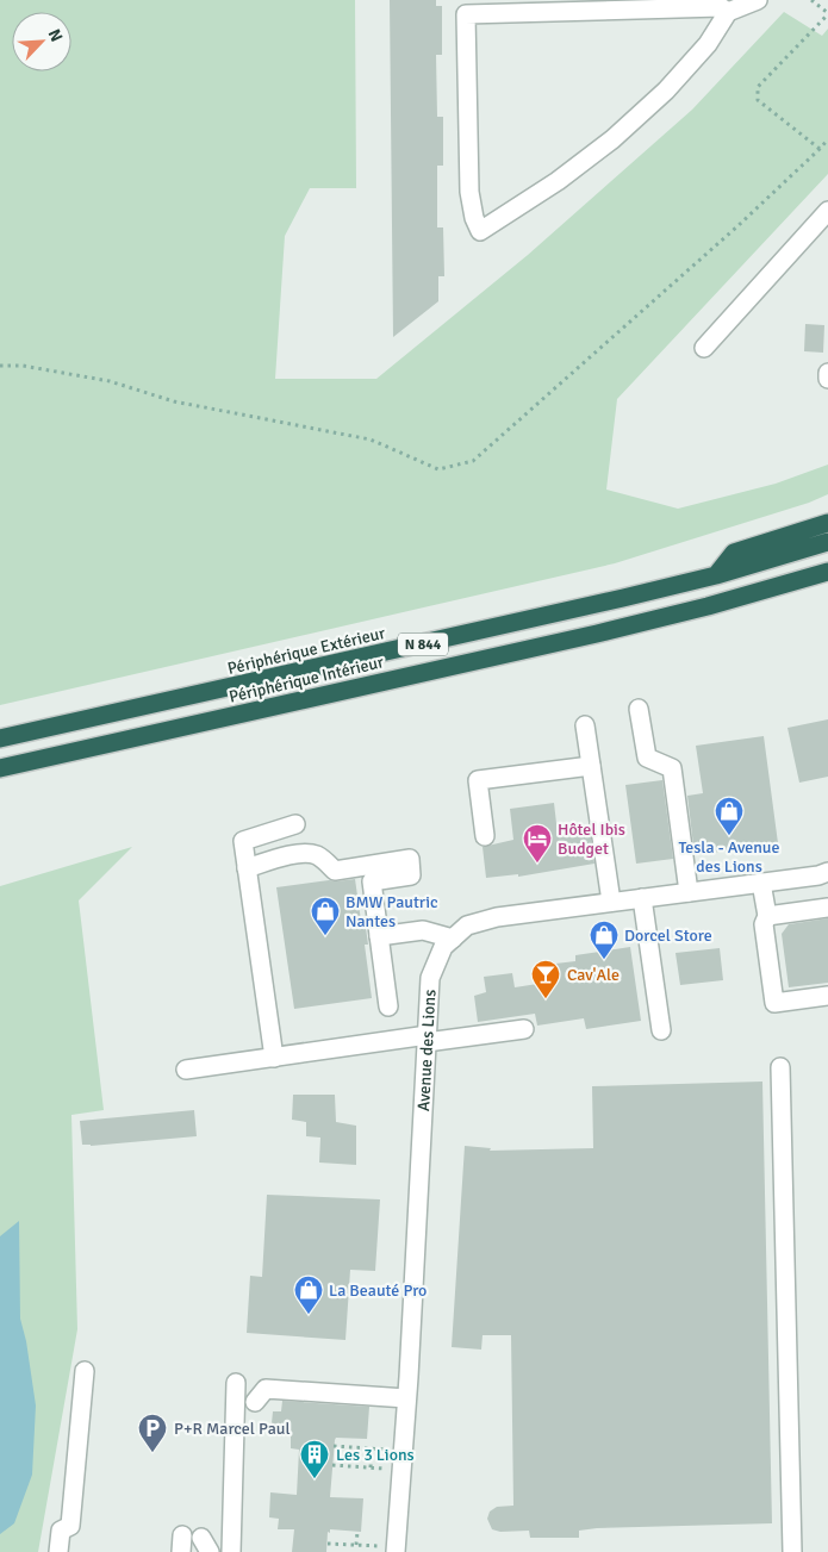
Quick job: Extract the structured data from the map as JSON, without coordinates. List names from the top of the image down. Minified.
{"streets":{"highway":["N 844","Périphérique Extérieur","Périphérique Intérieur"],"street":["Avenue des Lions"]},"places":{"shop":["Tesla - Avenue des Lions","BMW Pautric Nantes","Dorcel Store","La Beauté Pro"],"hotel":["Hôtel Ibis Budget"],"bar":["Cav'Ale"],"parking":["P+R Marcel Paul"],"building":["Les 3 Lions"]},"north":"top right"}
